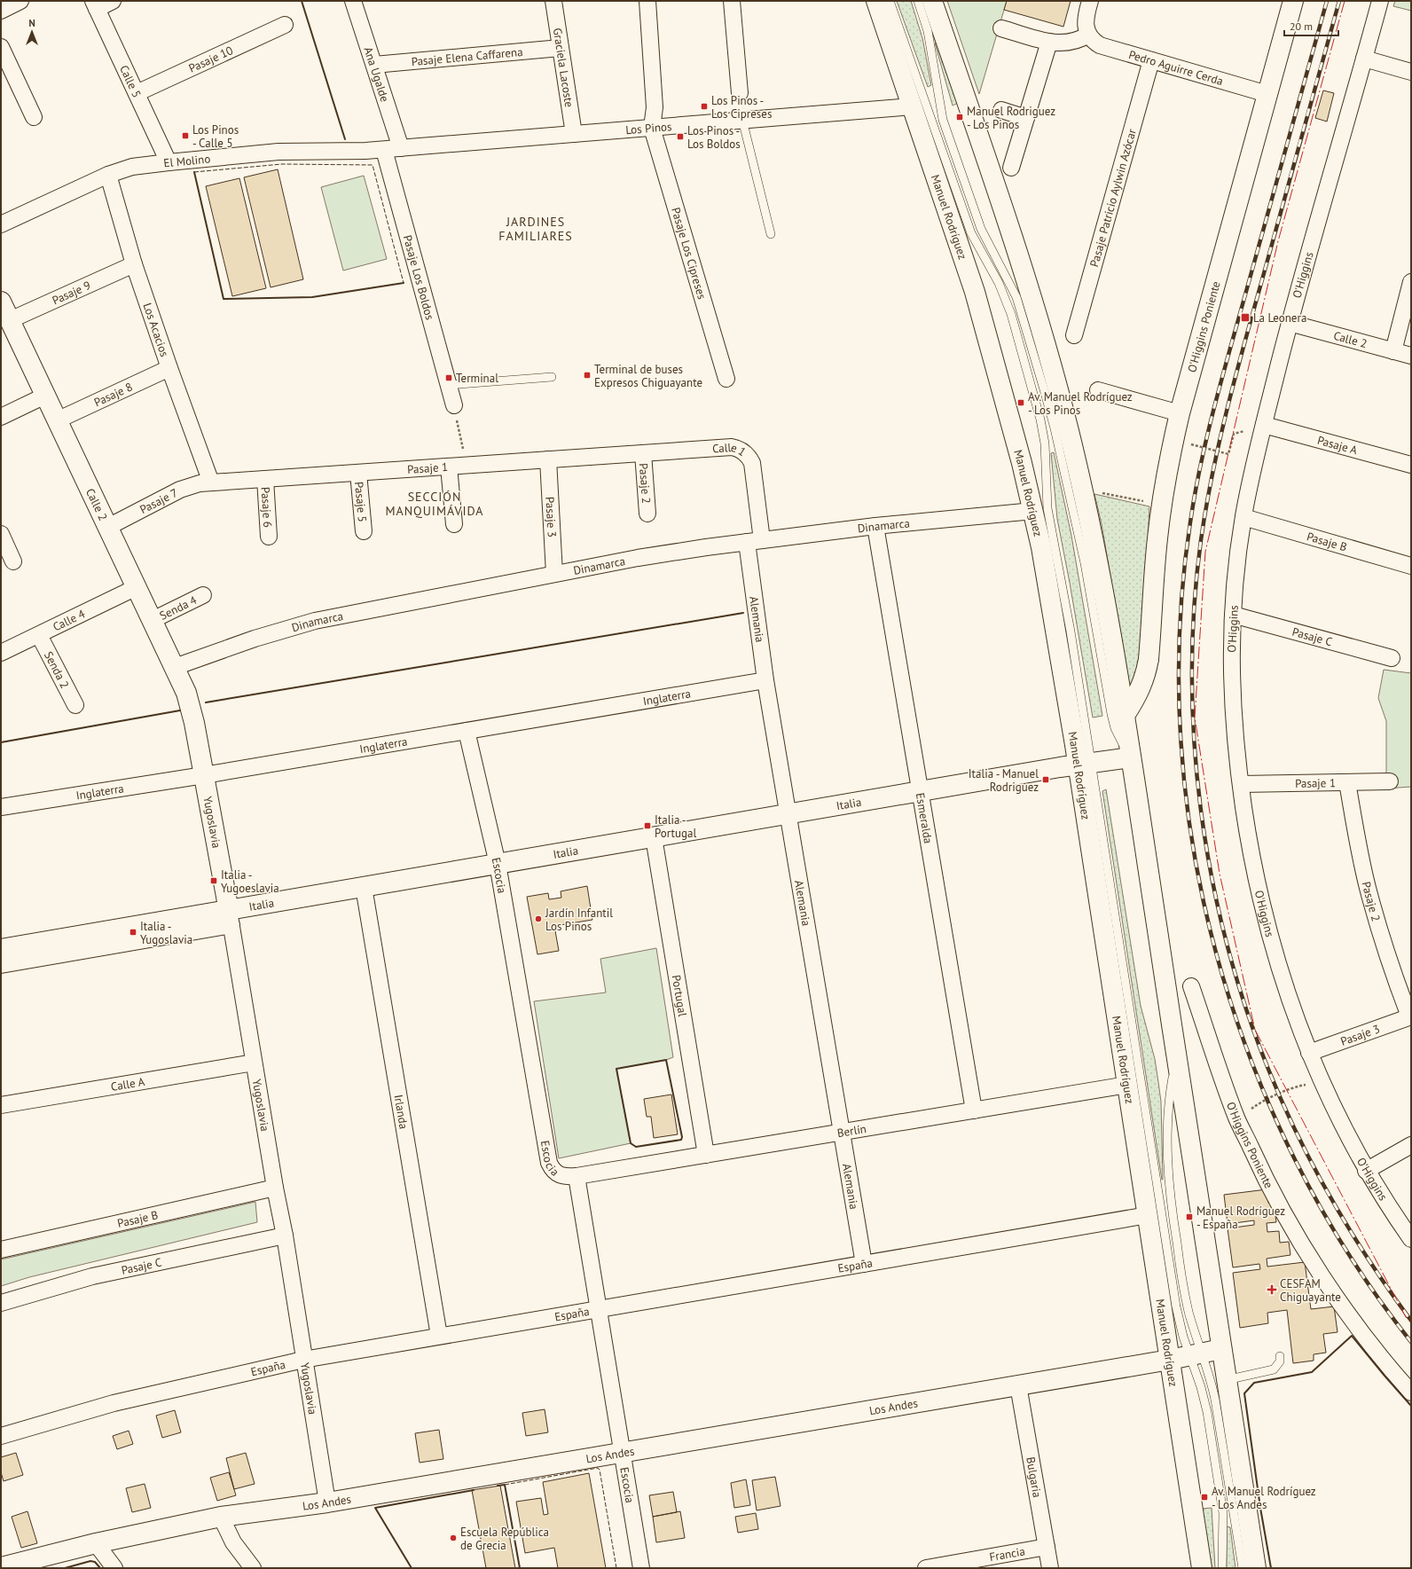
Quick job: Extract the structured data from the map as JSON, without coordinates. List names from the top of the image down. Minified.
{"streets":{"street":["Pasaje Elena Caffarena","Pasaje 10","Graciela Lacoste","Pedro Aguirre Cerda","Ana Ugalde","Calle 5","Los Pinos","El Molino","Pasaje Patricio Aylwin Azócar","Manuel Rodríguez","Pasaje Los Cipreses","O'Higgins","Pasaje Los Boldos","Pasaje 9","O'Higgins Poniente","Los Acacios","Calle 2","Pasaje 8","Pasaje A","Calle 1","Pasaje 1","Pasaje 2","Pasaje 7","Pasaje 5","Pasaje 6","Pasaje 3","Dinamarca","Pasaje B","Senda 4","Calle 4","Alemania","Pasaje C","Senda 2","Inglaterra","Italia","Esmeralda","Yugoslavia","Escocia","Portugal","Calle A","Irlanda","Berlín","España","Los Andes","Bulgaria","Francia"]},"crossings":[["Pasaje Elena Caffarena","Graciela Lacoste"],["Pasaje Elena Caffarena","Ana Ugalde"],["Pasaje 10","Calle 5"],["Graciela Lacoste","Los Pinos"],["Pedro Aguirre Cerda","Pasaje Patricio Aylwin Azócar"],["Pedro Aguirre Cerda","O'Higgins Poniente"],["Ana Ugalde","Los Pinos"],["Calle 5","El Molino"],["Los Pinos","El Molino"],["Los Pinos","Manuel Rodríguez"],["Los Pinos","Pasaje Los Cipreses"],["Los Pinos","Pasaje Los Boldos"],["El Molino","Pasaje Los Boldos"],["El Molino","Los Acacios"],["Manuel Rodríguez","Dinamarca"],["Manuel Rodríguez","Italia"],["Manuel Rodríguez","Berlín"],["Manuel Rodríguez","España"],["Manuel Rodríguez","Los Andes"],["O'Higgins","Calle 2"],["O'Higgins","Pasaje A"],["O'Higgins","Pasaje 1"],["O'Higgins","Pasaje 3"],["O'Higgins","Pasaje B"],["O'Higgins","Pasaje C"],["Pasaje 9","Los Acacios"],["Pasaje 9","Calle 2"],["Los Acacios","Pasaje 8"],["Los Acacios","Pasaje 1"],["Los Acacios","Pasaje 7"],["Calle 2","Pasaje 8"],["Calle 2","Pasaje 7"],["Calle 2","Dinamarca"],["Calle 2","Senda 4"],["Calle 2","Calle 4"],["Calle 2","Yugoslavia"],["Calle 1","Pasaje 1"],["Calle 1","Pasaje 2"],["Calle 1","Dinamarca"],["Calle 1","Alemania"],["Pasaje 1","Pasaje 2"],["Pasaje 1","Pasaje 7"],["Pasaje 1","Pasaje 5"],["Pasaje 1","Pasaje 6"],["Pasaje 1","Pasaje 3"],["Pasaje 2","Pasaje 3"],["Pasaje 3","Dinamarca"],["Dinamarca","Alemania"],["Dinamarca","Esmeralda"],["Pasaje B","Yugoslavia"],["Calle 4","Senda 2"],["Alemania","Inglaterra"],["Alemania","Italia"],["Alemania","Berlín"],["Alemania","España"],["Pasaje C","Yugoslavia"],["Inglaterra","Yugoslavia"],["Inglaterra","Escocia"],["Italia","Esmeralda"],["Italia","Yugoslavia"],["Italia","Escocia"],["Italia","Portugal"],["Italia","Irlanda"],["Esmeralda","Berlín"],["Yugoslavia","Calle A"],["Yugoslavia","España"],["Yugoslavia","Los Andes"],["Escocia","Berlín"],["Escocia","España"],["Escocia","Los Andes"],["Portugal","Berlín"],["Irlanda","España"],["Los Andes","Bulgaria"],["Bulgaria","Francia"]],"districts":["JARDINES FAMILIARES","SECCIÓN MANQUIMÁVIDA"],"places":{"transit":["Los Pinos - Los Cipreses","Manuel Rodriguez - Los Pinos","Los Pinos - Calle 5","Los Pinos - Los Boldos","La Leonera","Terminal de buses Expresos Chiguayante","Terminal","Av. Manuel Rodríguez - Los Pinos","Italia - Manuel Rodriguez","Italia - Portugal","Italia - Yugoeslavia","Italia - Yugoslavia","Manuel Rodríguez - España","Av. Manuel Rodríguez - Los Andes"],"other":["Jardín Infantil Los Pinos","Escuela República de Grecia"],"health":["CESFAM Chiguayante"]},"scale_bar":"20 m","north":"top"}
